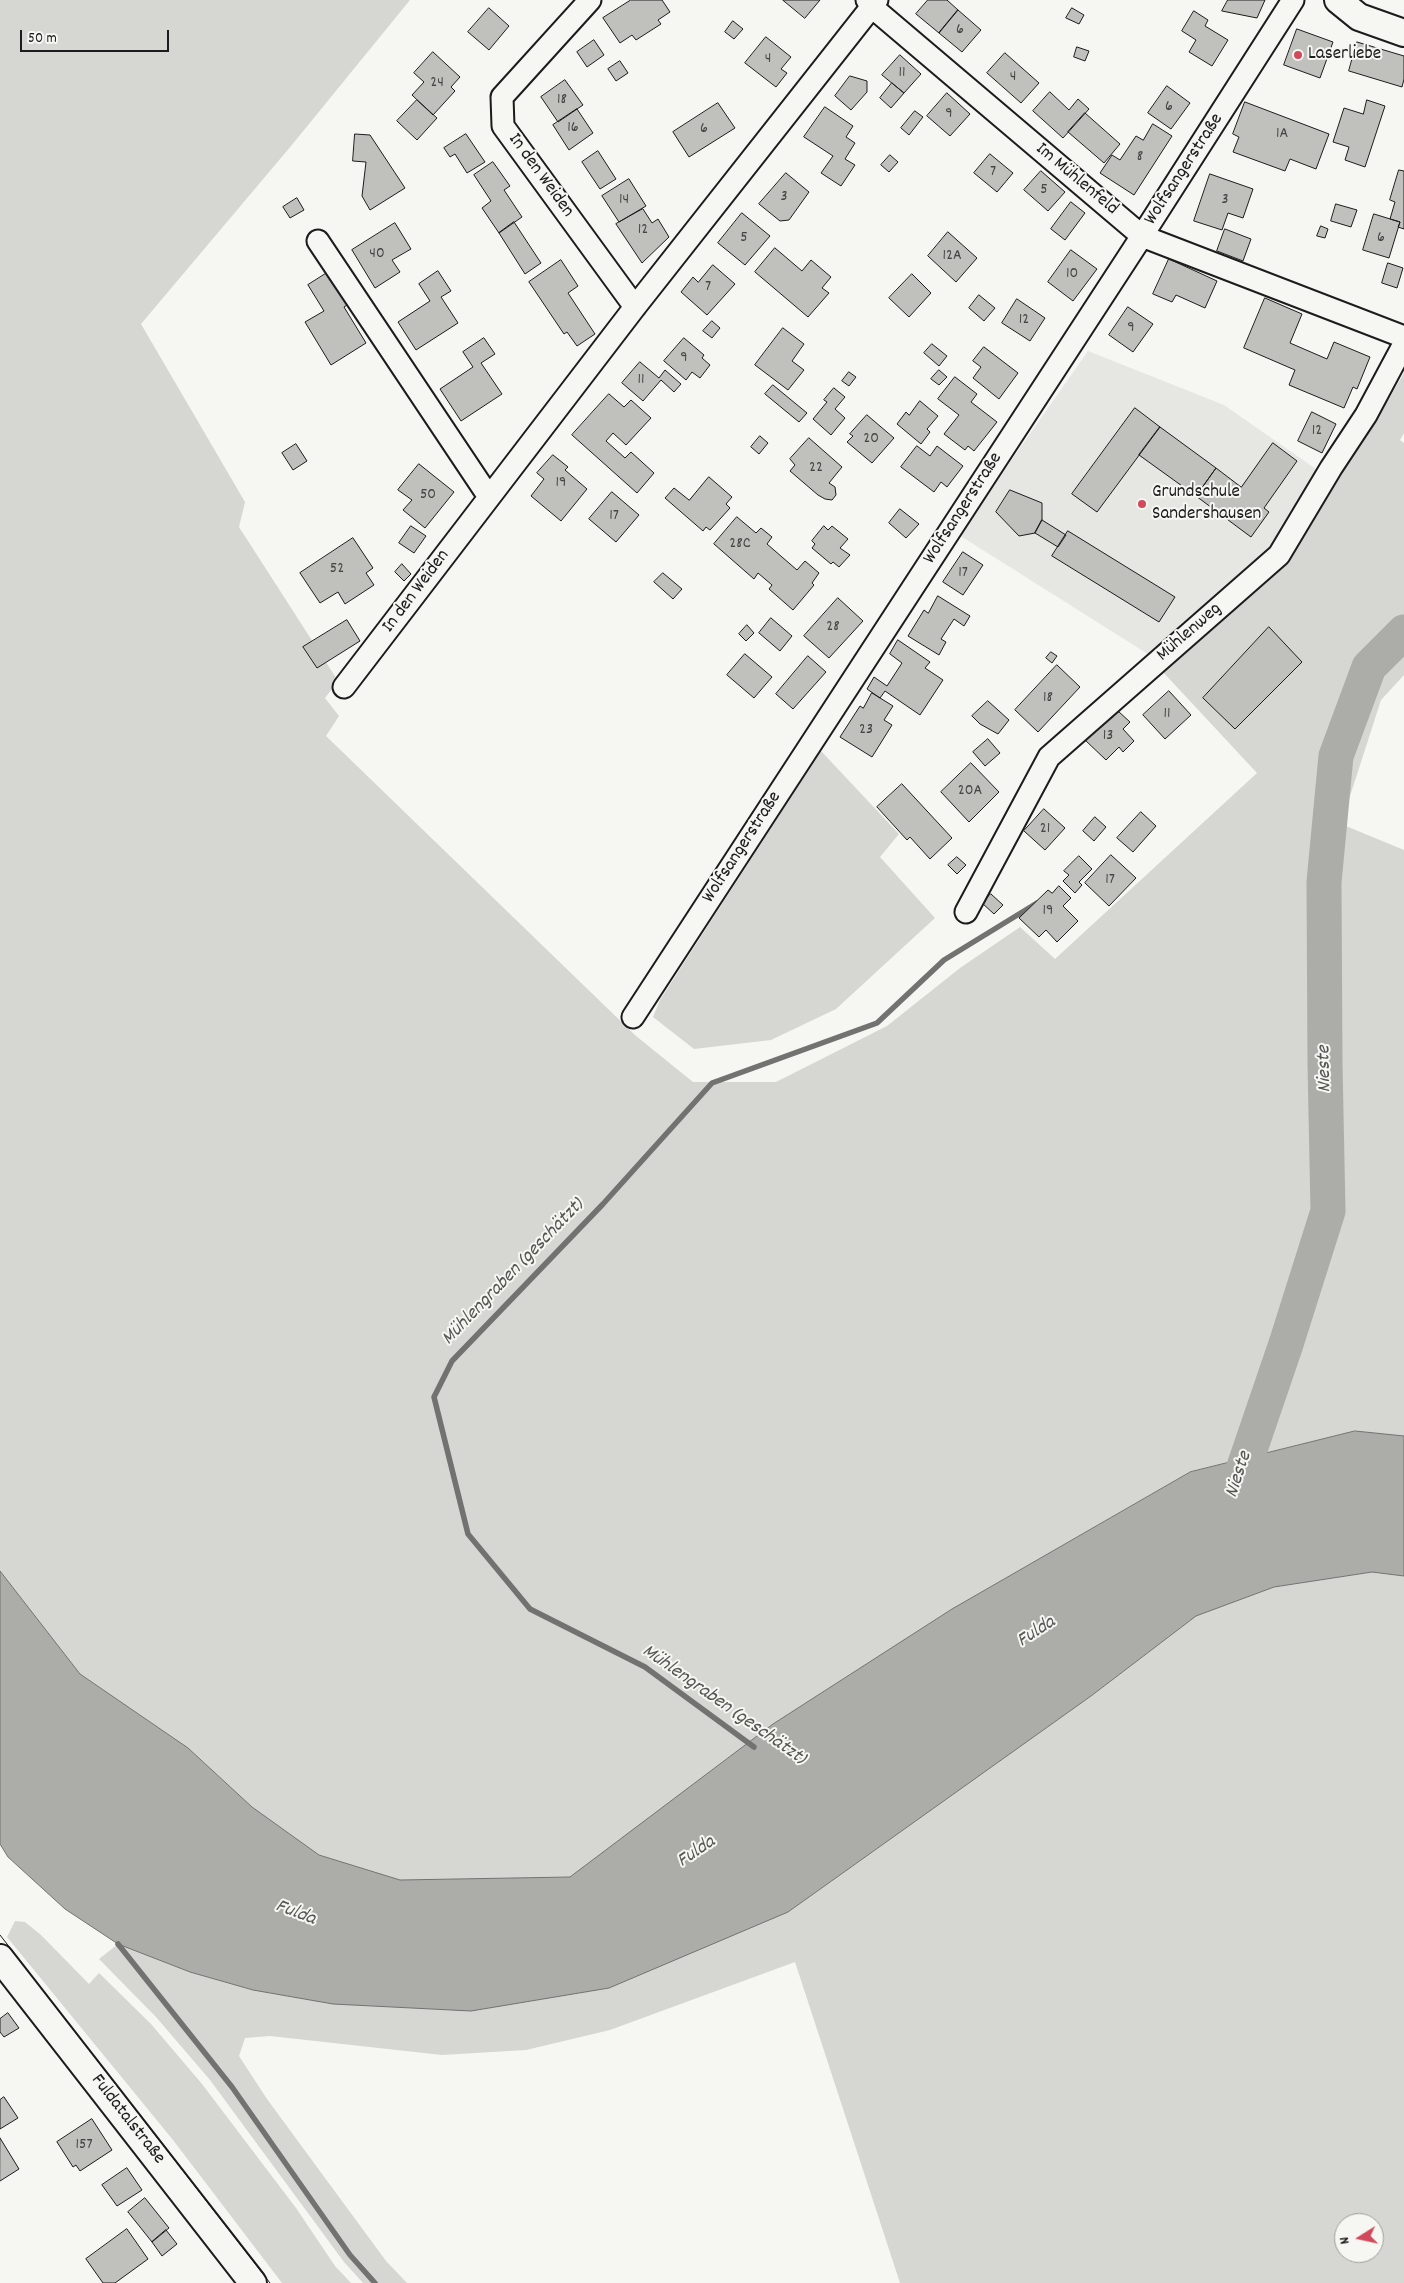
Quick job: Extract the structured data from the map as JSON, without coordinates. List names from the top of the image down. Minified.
{"streets":{"main road":["Fuldatalstraße"],"street":["Wolfsangerstraße","In den Weiden","Im Mühlenfeld","Mühlenweg"]},"crossings":[["Wolfsangerstraße","Im Mühlenfeld"],["In den Weiden","Im Mühlenfeld"]],"water":["Nieste","Mühlengraben (geschätzt)","Fulda"],"places":["Laserliebe","Grundschule Sandershausen"],"house_numbers":["6","4","11","4","24","18","6","9","16","6","1A","8","7","5","3","14","3","12","5","6","40","12A","10","7","12","9","9","11","12","20","22","19","50","17","28C","52","17","28","18","11","23","13","20A","21","17","19","157"],"scale_bar":"50 m","north":"left"}
